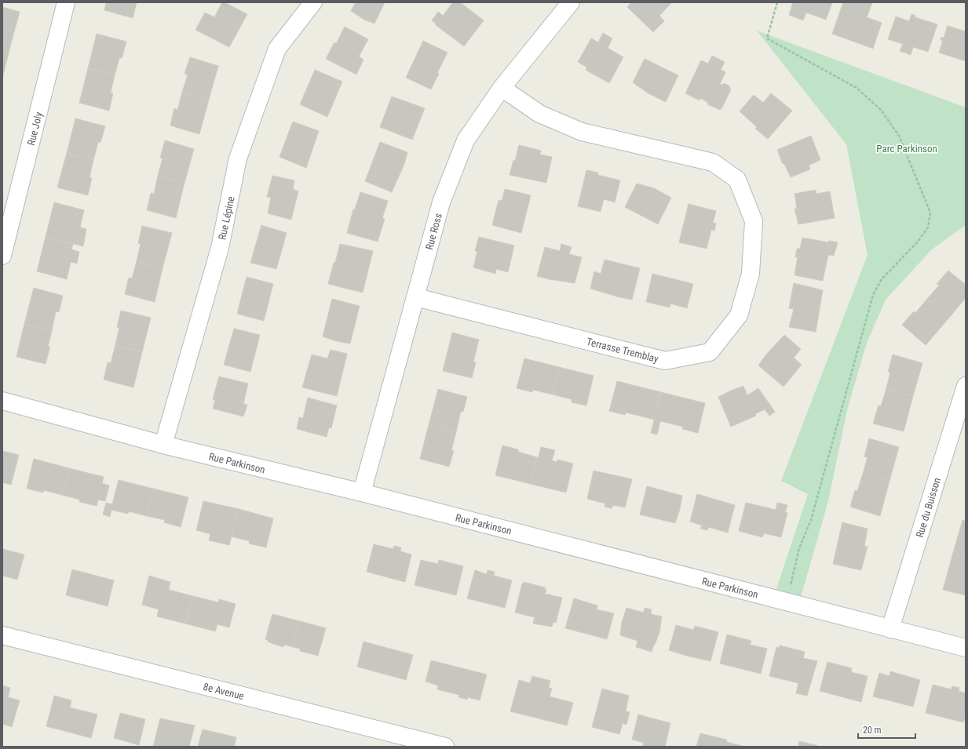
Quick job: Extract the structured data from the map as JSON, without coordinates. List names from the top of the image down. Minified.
{"streets":{"street":["Rue Joly","Rue Lépine","Rue Ross","Terrasse Tremblay","Rue Parkinson","Rue du Buisson","8e Avenue"]},"crossings":[["Rue Lépine","Rue Parkinson"],["Rue Ross","Terrasse Tremblay"],["Rue Ross","Rue Parkinson"],["Rue Parkinson","Rue du Buisson"]],"parks":["Parc Parkinson"],"scale_bar":"20 m"}
